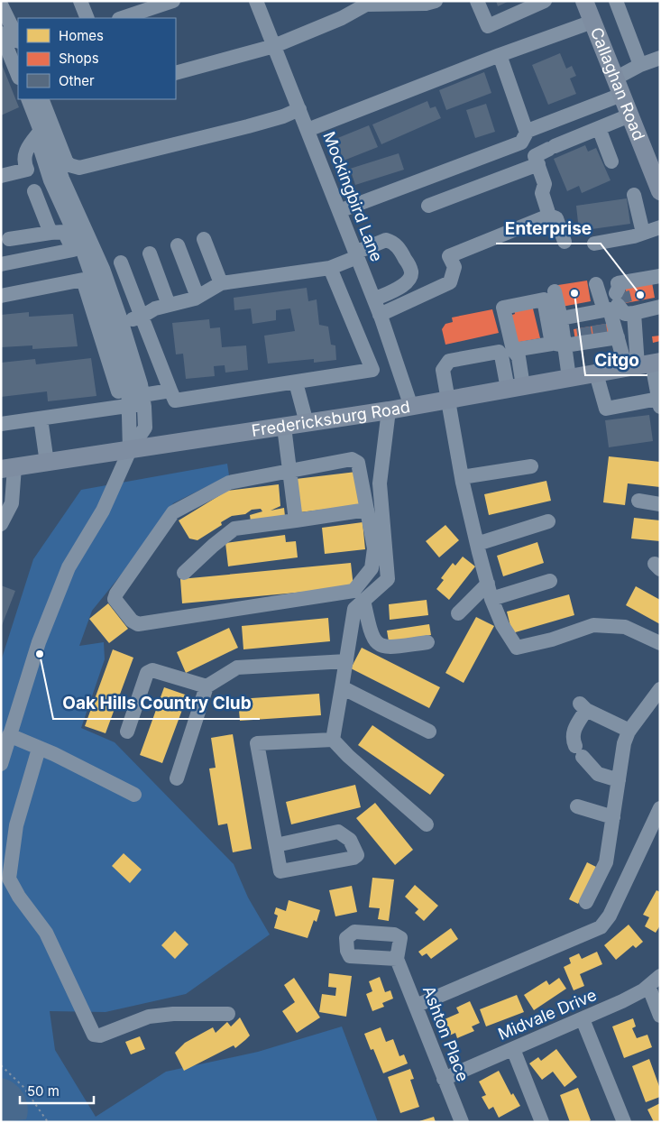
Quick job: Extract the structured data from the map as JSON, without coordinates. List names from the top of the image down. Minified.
{"streets":{"main road":["Callaghan Road","Fredericksburg Road"],"street":["Mockingbird Lane","Midvale Drive","Ashton Place"]},"crossings":[["Mockingbird Lane","Fredericksburg Road"],["Midvale Drive","Ashton Place"]],"places":["Citgo","Enterprise","Oak Hills Country Club"],"legend":["Homes","Shops","Other"],"scale_bar":"50 m"}
